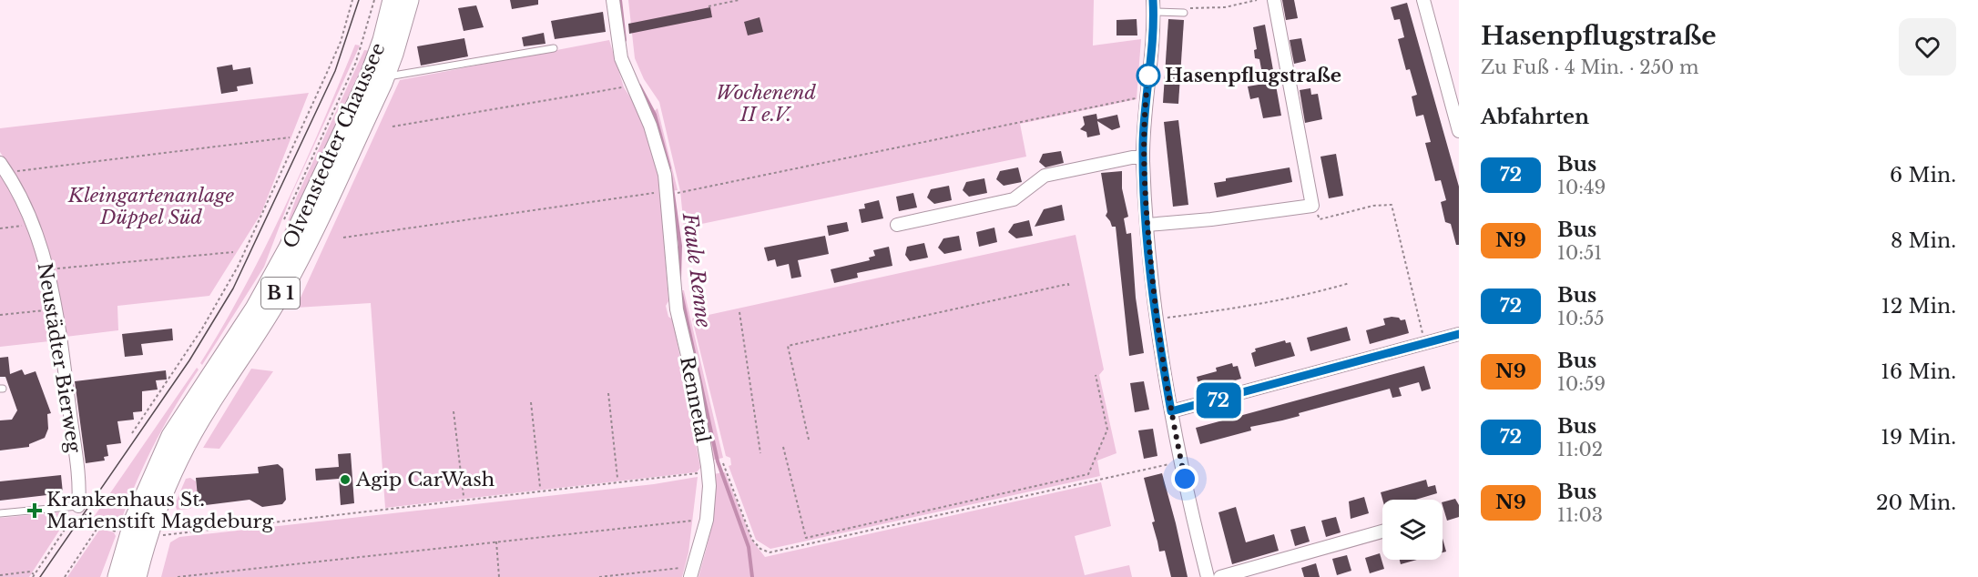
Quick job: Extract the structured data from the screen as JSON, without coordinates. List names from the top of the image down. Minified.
{"streets":{"main road":["Olvenstedter Chaussee","B 1"],"street":["Neustädter Bierweg","Rennetal"]},"water":["Faule Renne"],"parks":["Wochenend II e.V.","Kleingartenanlage Düppel Süd"],"places":{"other":["Hasenpflugstraße","Agip CarWash"],"health":["Krankenhaus St. Marienstift Magdeburg"]},"lines":["bus line 72"],"page":{"on_map":"72","heading":[["Hasenpflugstraße","Zu Fuß · 4 Min. · 250 m"],"Abfahrten"],"list":[{"mark":"72","name":"Bus","note":"10:49","value":"6 Min."},{"mark":"N9","name":"Bus","note":"10:51","value":"8 Min."},{"mark":"72","name":"Bus","note":"10:55","value":"12 Min."},{"mark":"N9","name":"Bus","note":"10:59","value":"16 Min."},{"mark":"72","name":"Bus","note":"11:02","value":"19 Min."},{"mark":"N9","name":"Bus","note":"11:03","value":"20 Min."}]}}
